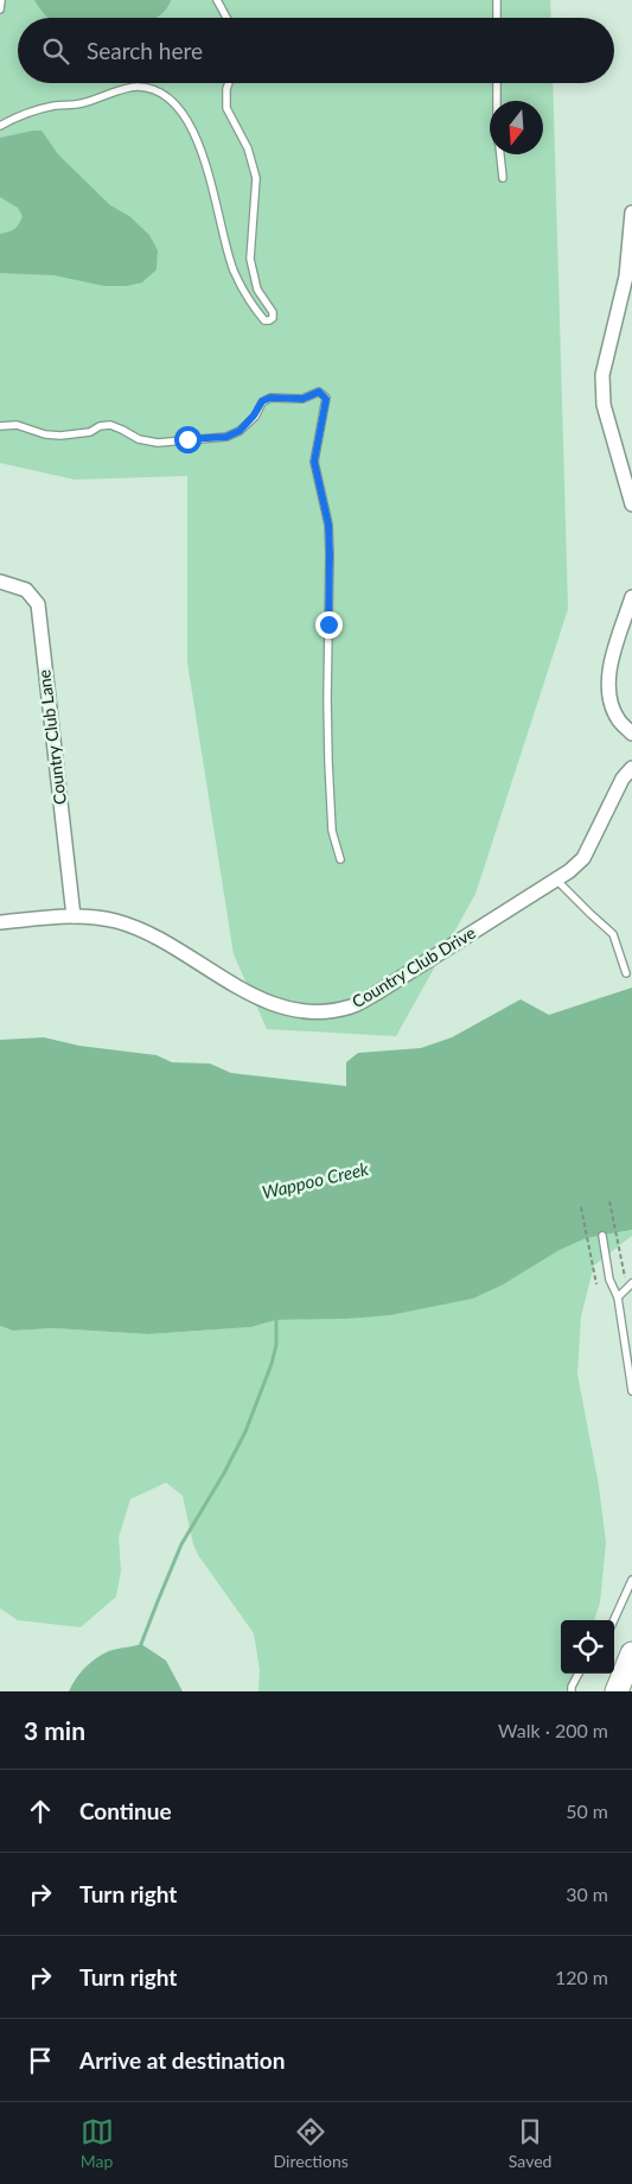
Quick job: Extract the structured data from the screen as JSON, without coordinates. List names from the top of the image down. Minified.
{"streets":{"street":["Country Club Lane","Country Club Drive"]},"crossings":[["Country Club Lane","Country Club Drive"]],"water":["Wappoo Creek"],"north":"bottom","page":{"search":"Search here","heading":["3 min","Walk · 200 m"],"list":[["Continue","50 m"],["Turn right","30 m"],["Turn right","120 m"],"Arrive at destination"],"nav":["Map","Directions","Saved"]}}
